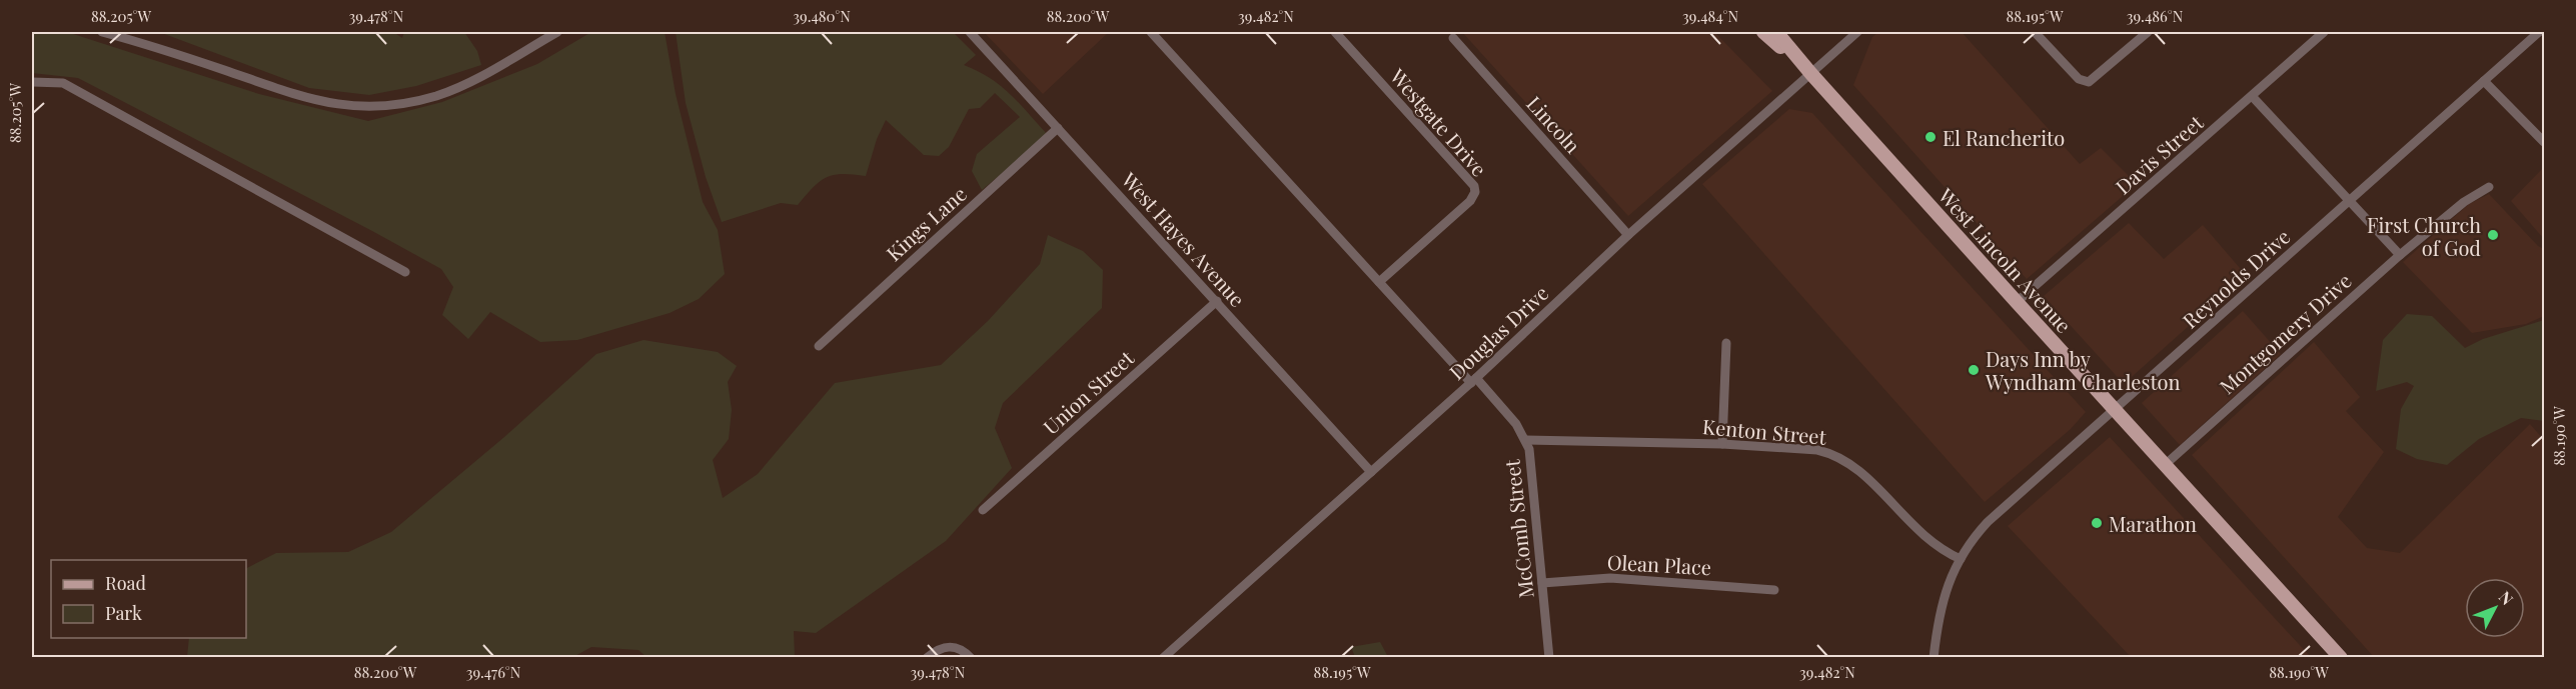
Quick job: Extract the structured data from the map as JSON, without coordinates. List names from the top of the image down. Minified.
{"streets":{"main road":["West Lincoln Avenue"],"street":["Westgate Drive","Lincoln","Davis Street","Kings Lane","West Hayes Avenue","Reynolds Drive","Douglas Drive","Montgomery Drive","Union Street","Kenton Street","McComb Street","Olean Place"]},"crossings":[["Lincoln","Douglas Drive"],["Davis Street","West Lincoln Avenue"],["Kings Lane","West Hayes Avenue"],["West Hayes Avenue","Douglas Drive"],["West Hayes Avenue","Union Street"],["West Lincoln Avenue","Reynolds Drive"],["West Lincoln Avenue","Douglas Drive"],["West Lincoln Avenue","Montgomery Drive"],["Reynolds Drive","Kenton Street"],["Douglas Drive","McComb Street"],["Kenton Street","McComb Street"],["McComb Street","Olean Place"]],"places":["El Rancherito","First Church of God","Days Inn by Wyndham Charleston","Marathon"],"legend":["Road","Park"],"north":"top right","coordinates":["88.205°W","39.478°N","39.480°N","88.200°W","39.482°N","39.484°N","88.195°W","39.486°N","88.190°W","39.476°N"]}
